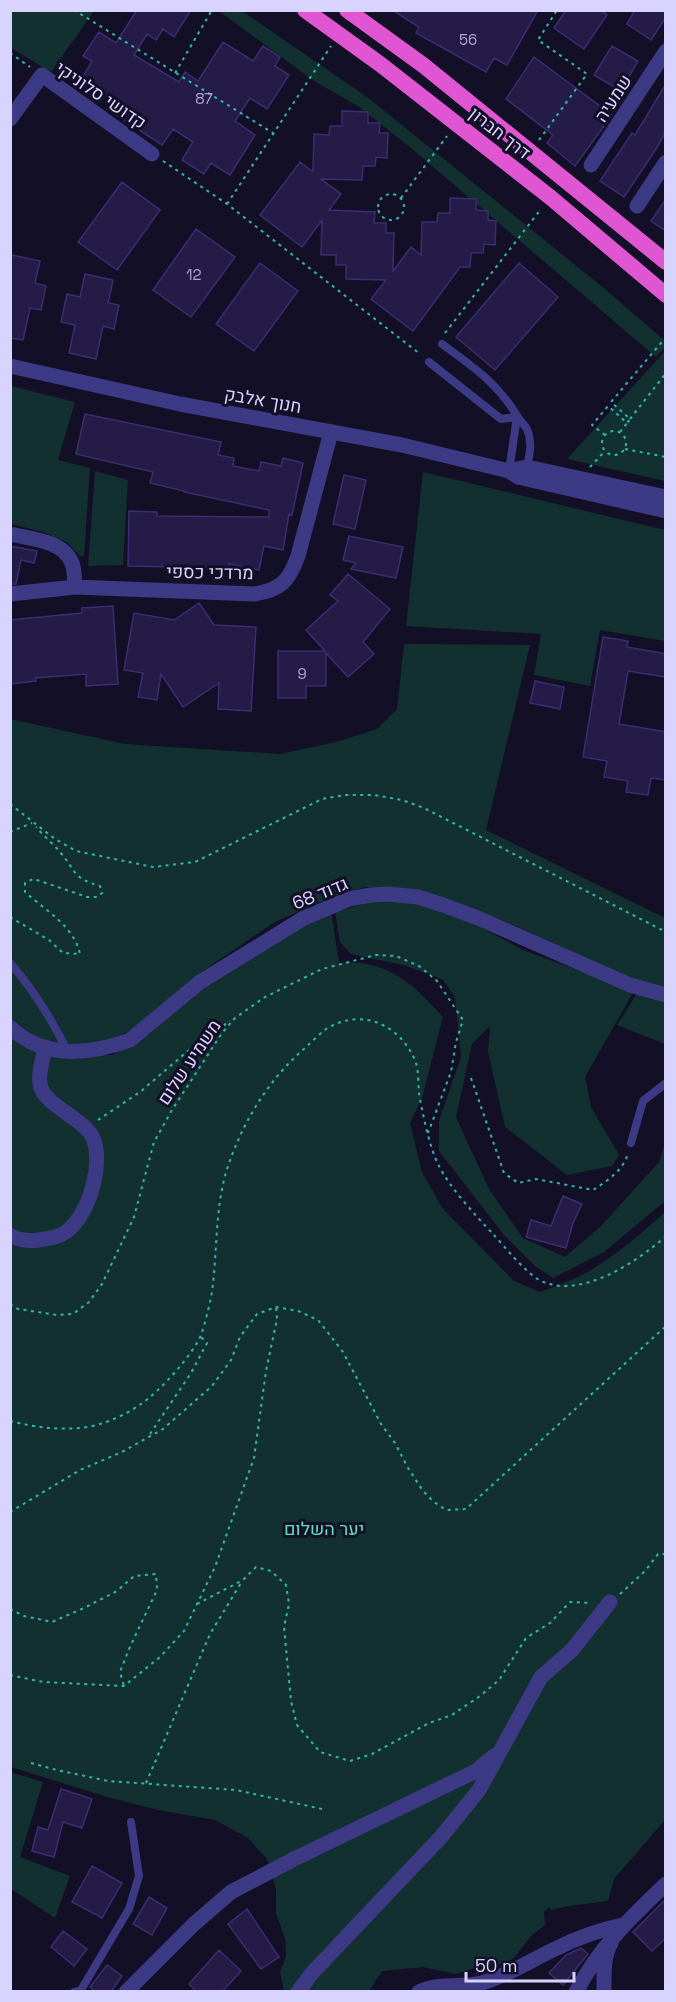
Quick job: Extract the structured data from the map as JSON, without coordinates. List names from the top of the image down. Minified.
{"streets":{"highway":["דרך חברון"],"street":["קדושי סלוניקי","שמעיה","חנוך אלבק","מרדכי כספי","גדוד 68"],"path":["משמיע שלום"]},"crossings":[["חנוך אלבק","מרדכי כספי"]],"parks":["יער השלום"],"house_numbers":["56","87","12","9"],"scale_bar":"50 m"}
